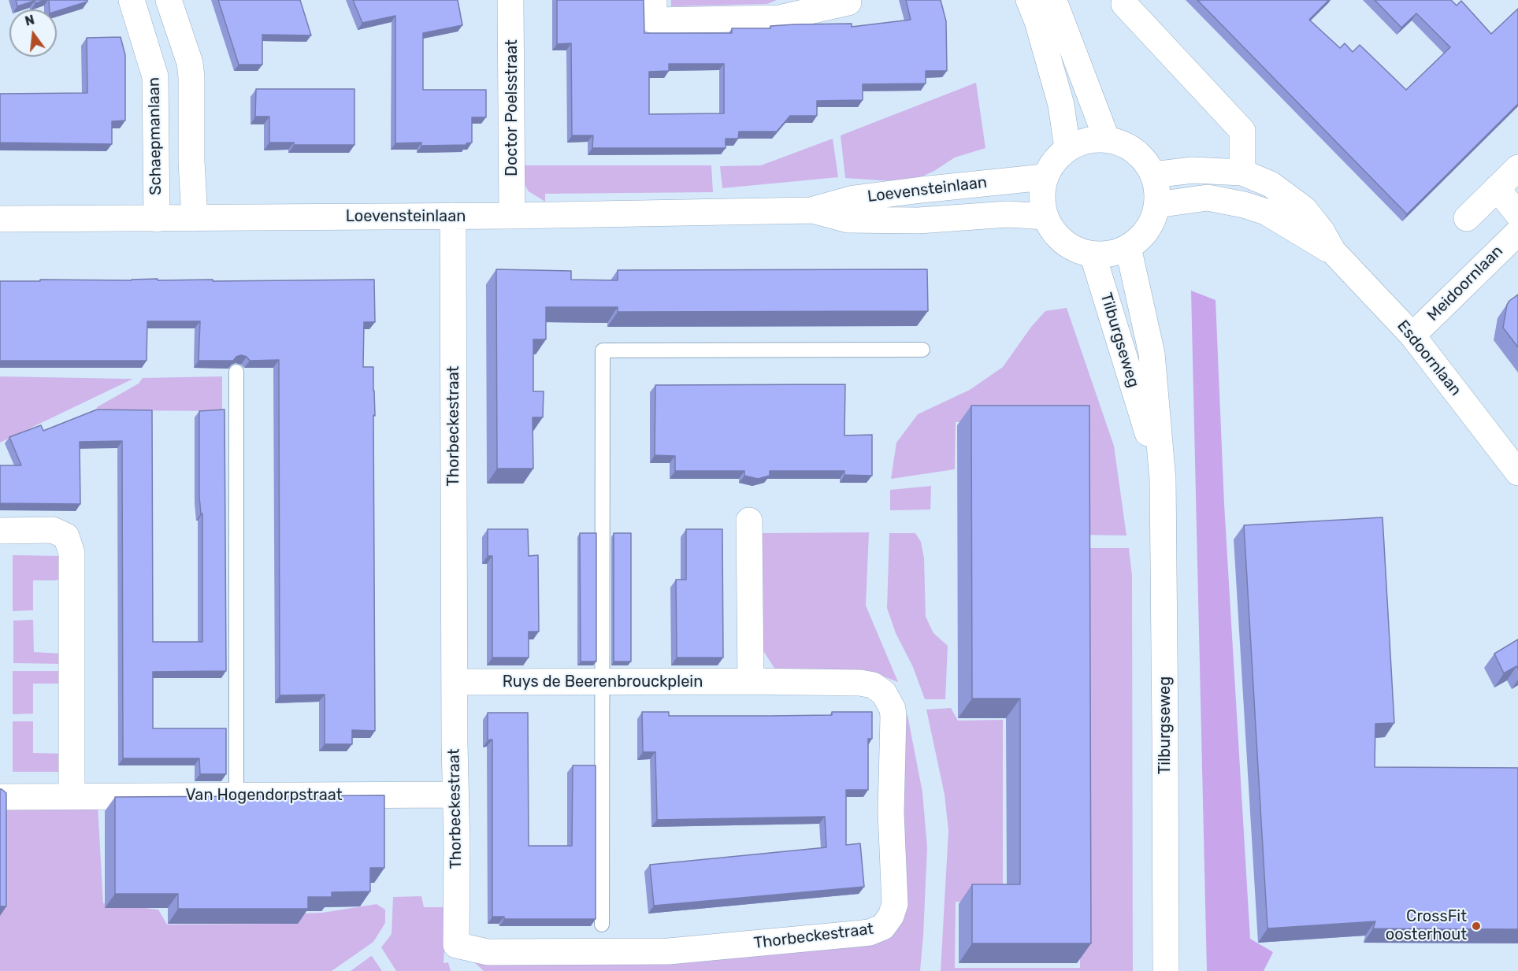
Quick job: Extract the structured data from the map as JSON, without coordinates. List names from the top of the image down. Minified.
{"streets":{"street":["Doctor Poelsstraat","Schaepmanlaan","Loevensteinlaan","Meidoornlaan","Tilburgseweg","Esdoornlaan","Thorbeckestraat","Ruys de Beerenbrouckplein","Van Hogendorpstraat"]},"crossings":[["Doctor Poelsstraat","Loevensteinlaan"],["Schaepmanlaan","Loevensteinlaan"],["Loevensteinlaan","Tilburgseweg"],["Loevensteinlaan","Esdoornlaan"],["Loevensteinlaan","Thorbeckestraat"],["Meidoornlaan","Esdoornlaan"],["Tilburgseweg","Esdoornlaan"],["Thorbeckestraat","Ruys de Beerenbrouckplein"],["Thorbeckestraat","Van Hogendorpstraat"]],"places":["CrossFit oosterhout"],"north":"top"}
